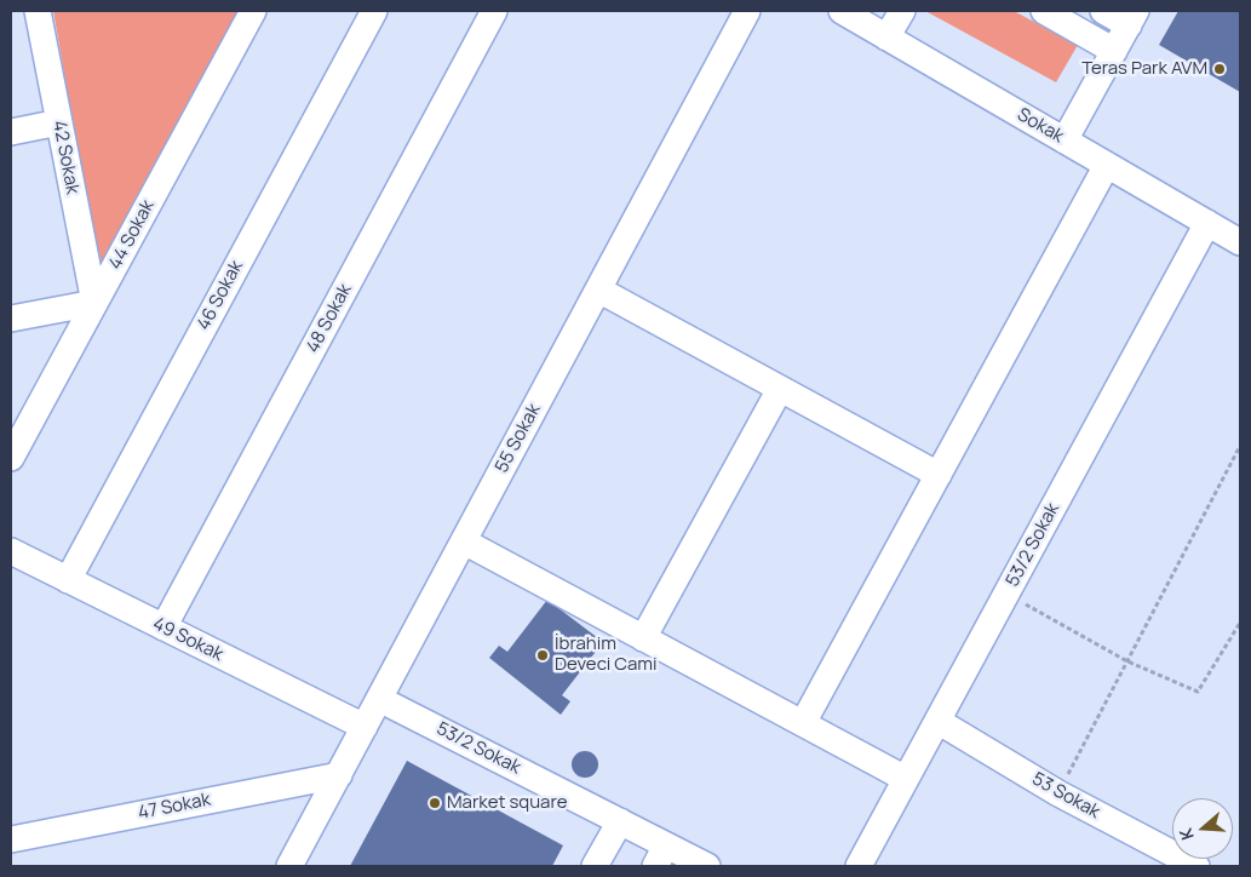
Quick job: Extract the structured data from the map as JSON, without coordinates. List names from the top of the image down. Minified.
{"streets":{"street":["Sokak","42 Sokak","44 Sokak","46 Sokak","48 Sokak","55 Sokak","53/2 Sokak","49 Sokak","53 Sokak","47 Sokak"]},"crossings":[["Sokak","53/2 Sokak"],["42 Sokak","44 Sokak"],["46 Sokak","49 Sokak"],["48 Sokak","49 Sokak"],["55 Sokak","53/2 Sokak"],["55 Sokak","49 Sokak"],["55 Sokak","47 Sokak"],["53/2 Sokak","53 Sokak"]],"places":["Teras Park AVM","İbrahim Deveci Cami","Market square"],"north":"left"}
